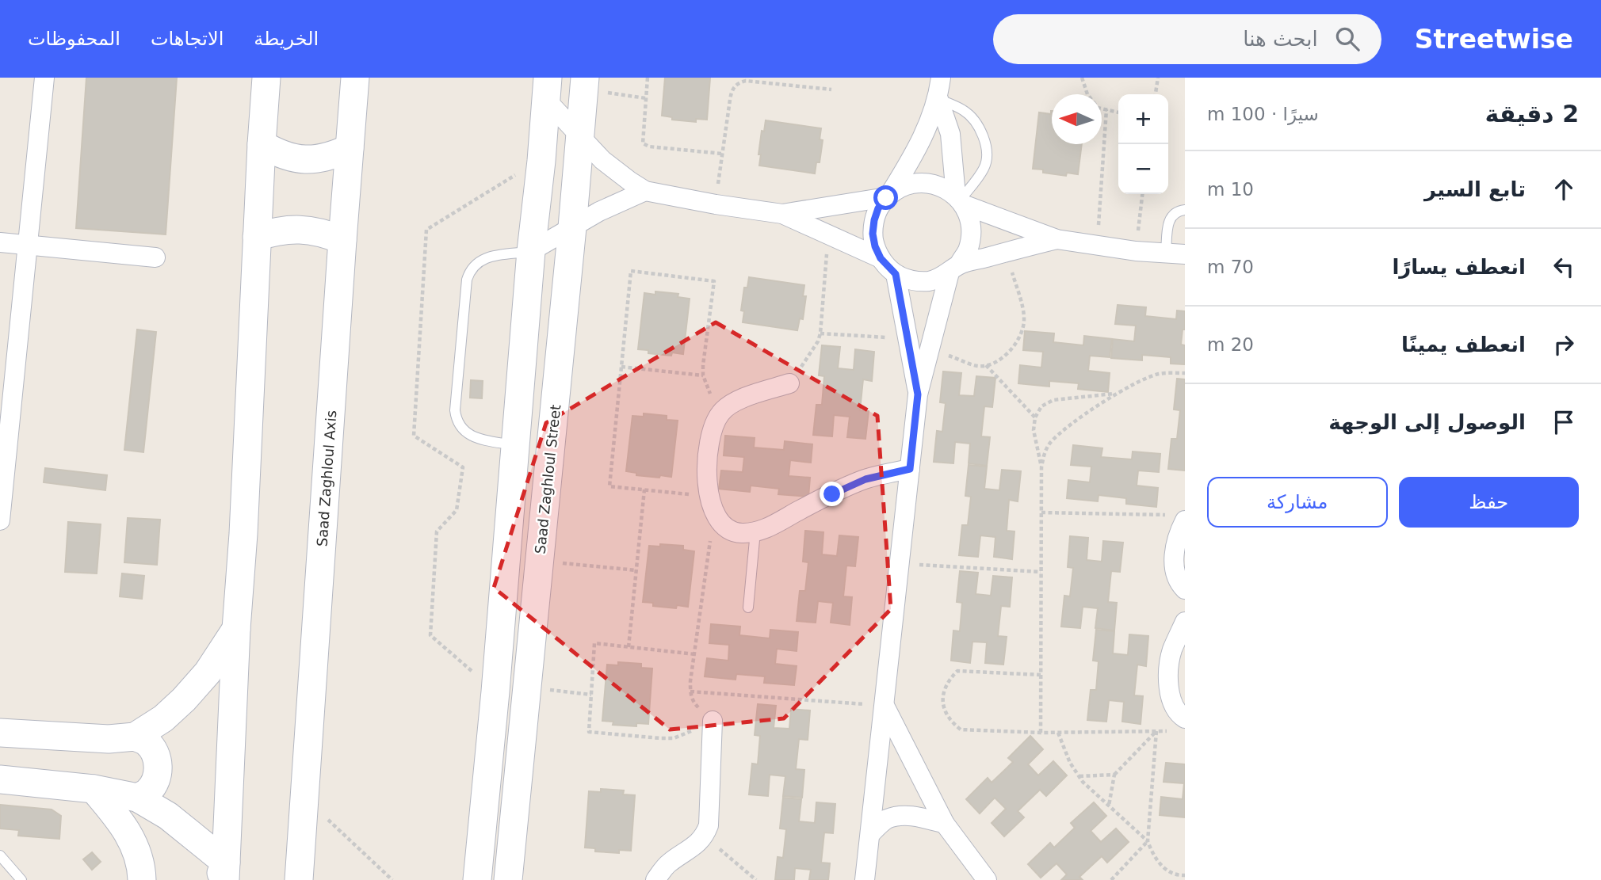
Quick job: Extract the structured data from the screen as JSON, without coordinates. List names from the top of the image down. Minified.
{"streets":{"street":["Saad Zaghloul Axis","Saad Zaghloul Street"]},"north":"left","page":{"header":"Streetwise","search":"ابحث هنا","nav":["الخريطة","الاتجاهات","المحفوظات"],"heading":["2 دقيقة","سيرًا · 100 m"],"map_buttons":["+","−"],"list":[["تابع السير","10 m"],["انعطف يسارًا","70 m"],["انعطف يمينًا","20 m"],"الوصول إلى الوجهة"],"buttons":["حفظ","مشاركة"]}}
